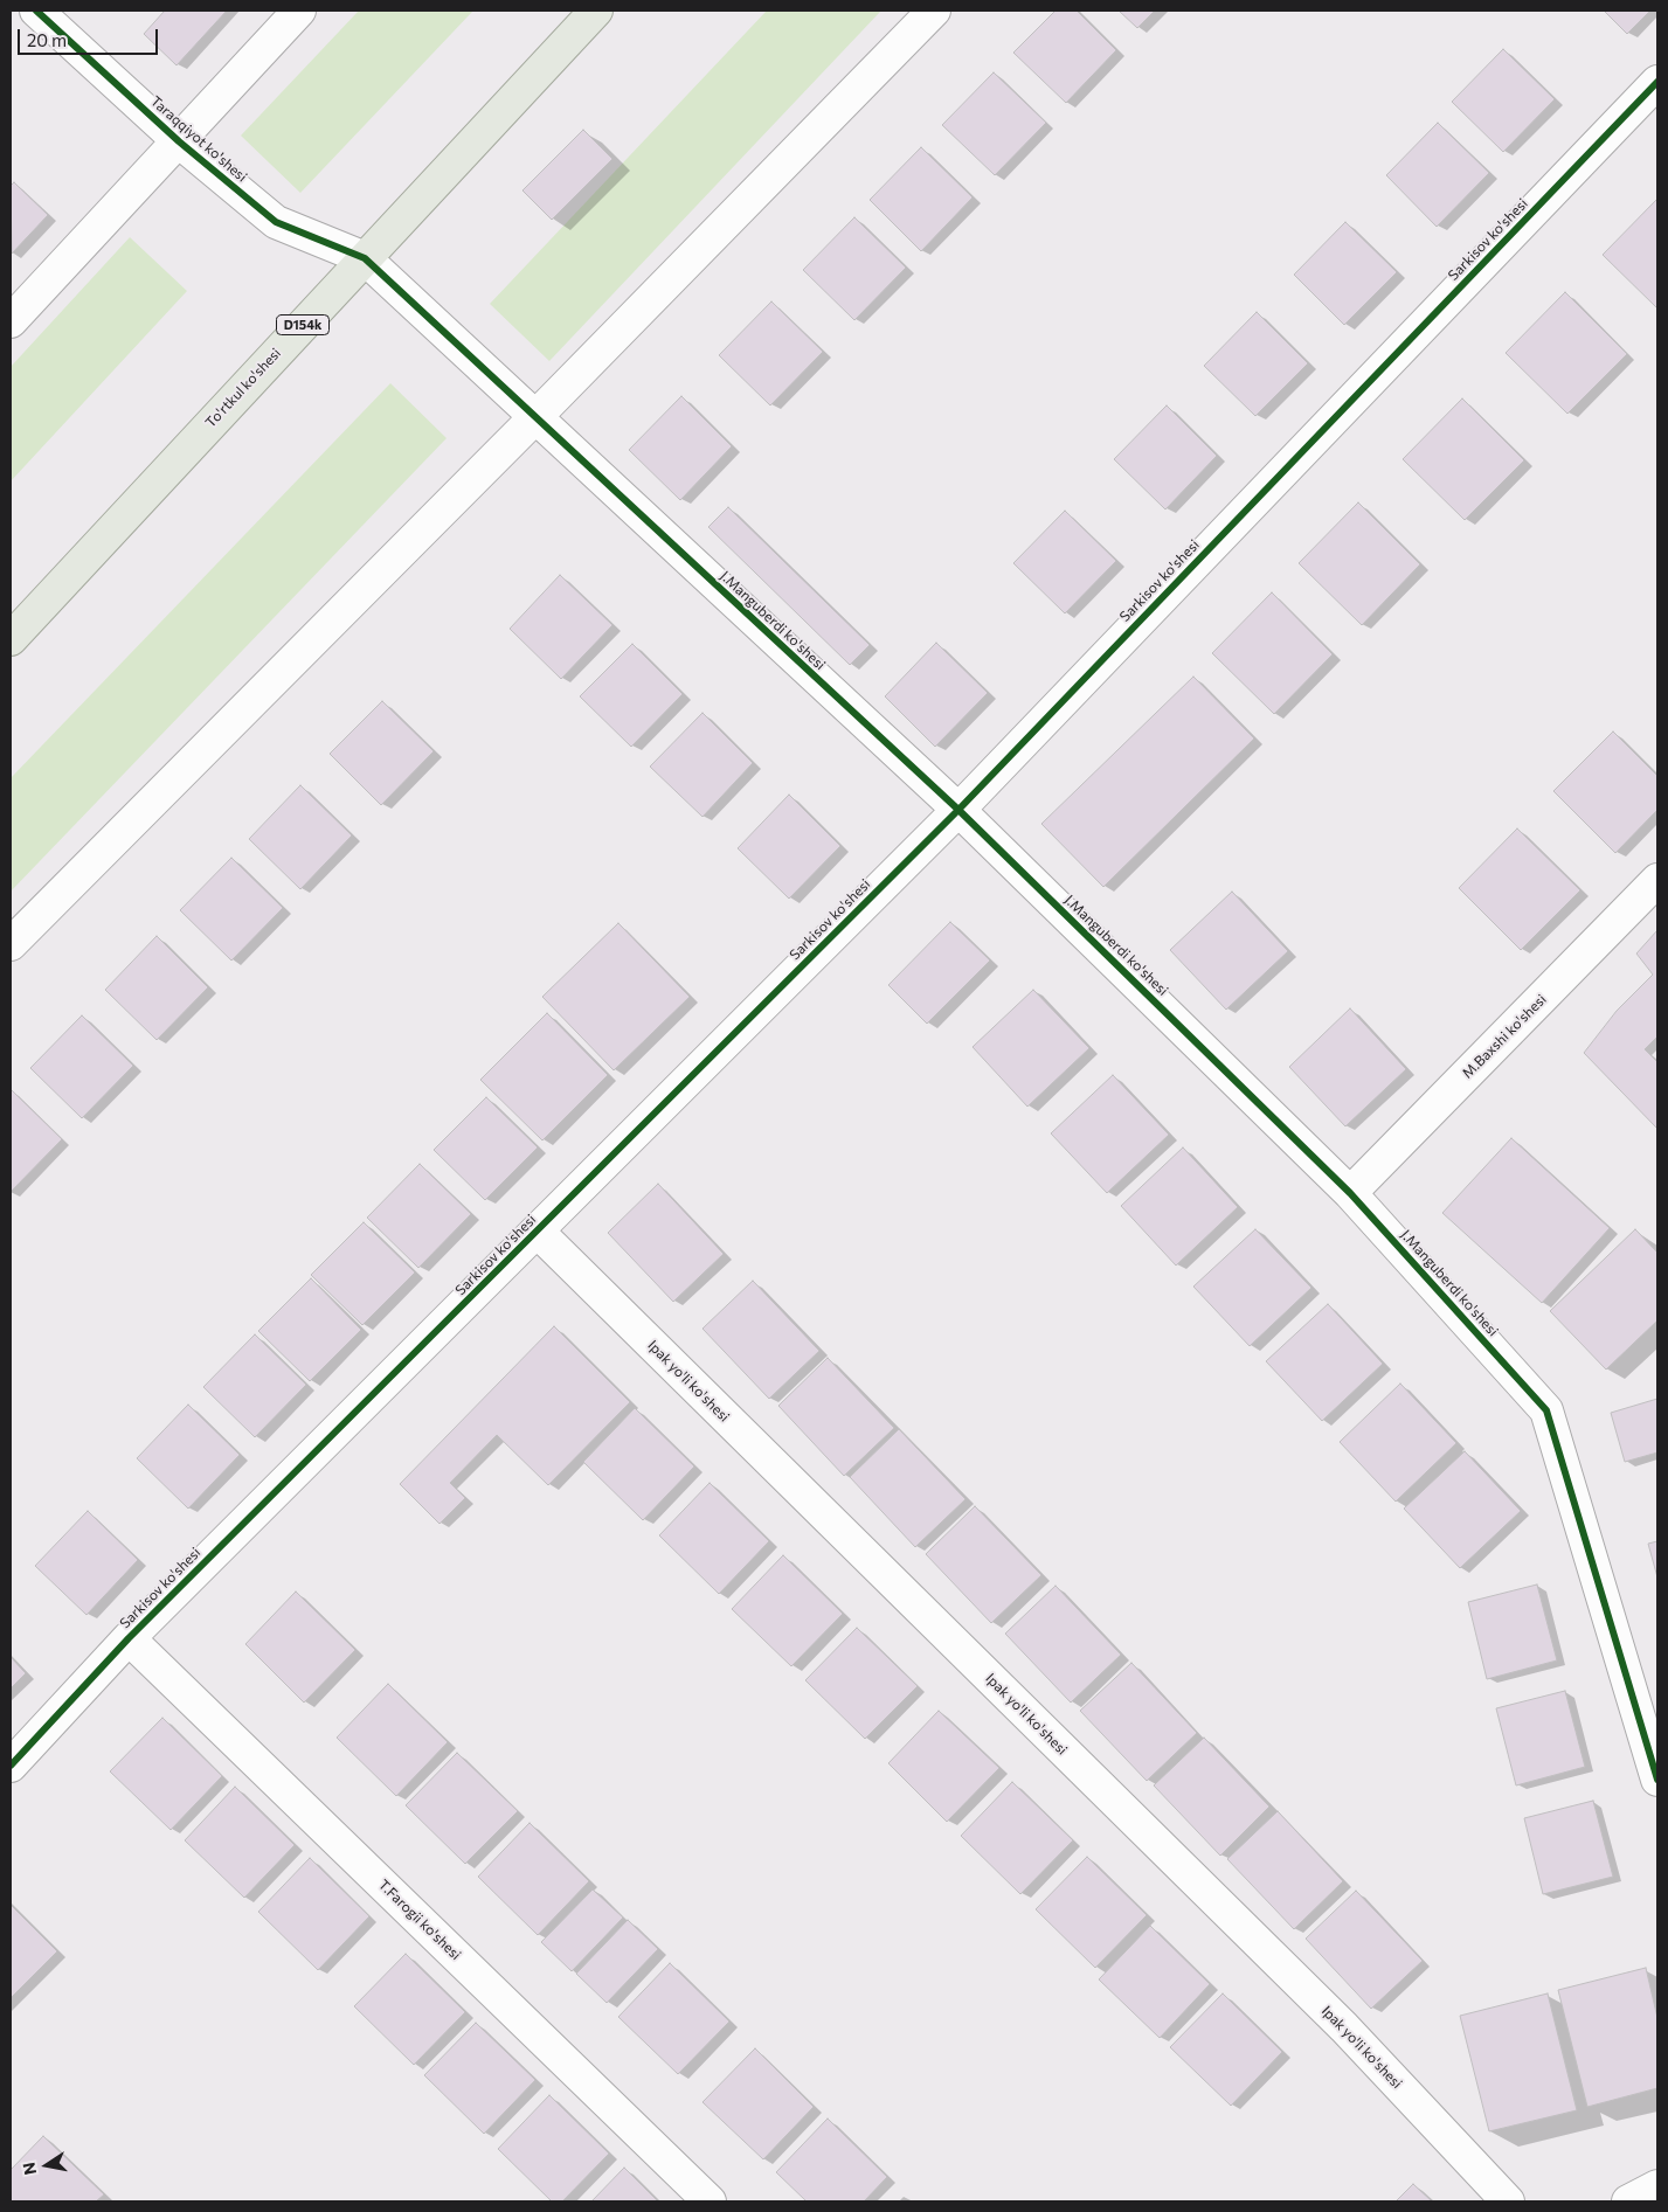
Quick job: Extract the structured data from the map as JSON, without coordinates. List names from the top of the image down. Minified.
{"streets":{"main road":["D154k","To'rtkul ko'shesi"],"street":["Taraqqiyot ko'shesi","Sarkisov ko'shesi","J.Manguberdi ko'shesi","M.Baxshi ko'shesi","Ipak yo'li ko'shesi","T.Farogii ko'shesi"]},"crossings":[["Taraqqiyot ko'shesi","To'rtkul ko'shesi"],["Taraqqiyot ko'shesi","J.Manguberdi ko'shesi"],["Sarkisov ko'shesi","J.Manguberdi ko'shesi"],["Sarkisov ko'shesi","Ipak yo'li ko'shesi"],["Sarkisov ko'shesi","T.Farogii ko'shesi"],["To'rtkul ko'shesi","J.Manguberdi ko'shesi"],["J.Manguberdi ko'shesi","M.Baxshi ko'shesi"]],"scale_bar":"20 m","north":"left"}
